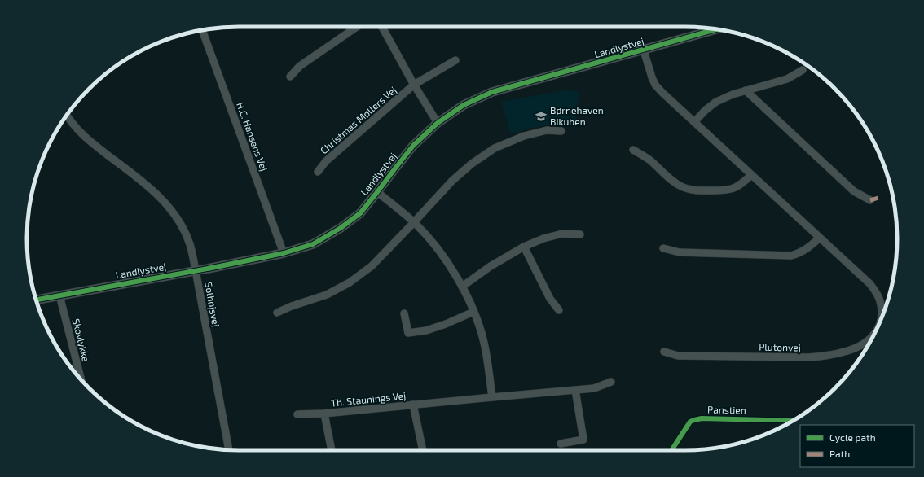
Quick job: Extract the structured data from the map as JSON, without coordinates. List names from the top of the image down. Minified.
{"streets":{"street":["Landlystvej","Christmas Møllers Vej","H.C. Hansens Vej","Solhøjsvej","Skovlykke","Plutonvej","Th. Staunings Vej"],"cycle path":["Panstien"]},"crossings":[["Landlystvej","H.C. Hansens Vej"],["Landlystvej","Solhøjsvej"],["Landlystvej","Skovlykke"],["Landlystvej","Plutonvej"]],"places":{"school or university":["Børnehaven Bikuben"]},"legend":["Cycle path","Path"]}
